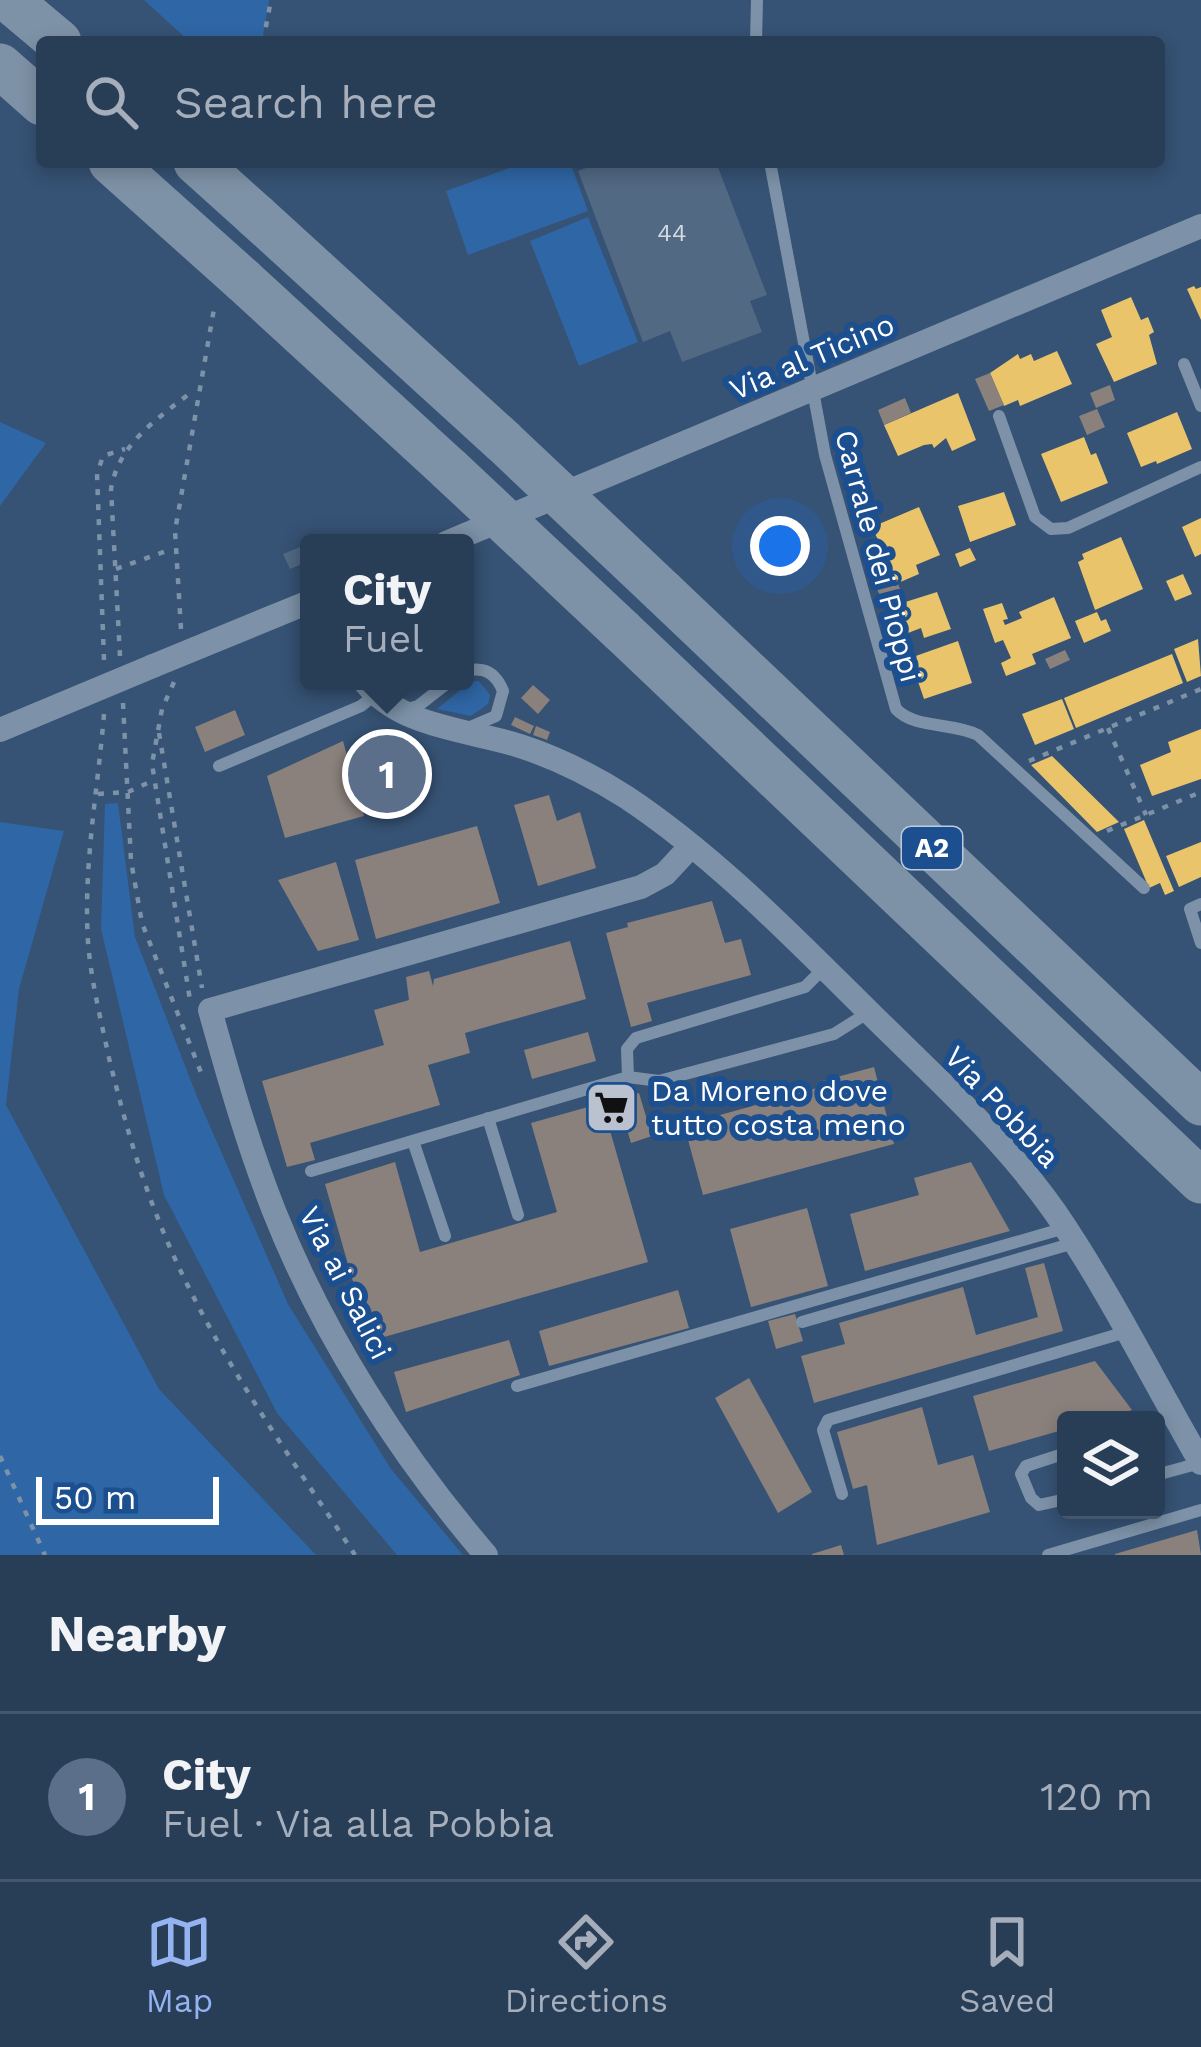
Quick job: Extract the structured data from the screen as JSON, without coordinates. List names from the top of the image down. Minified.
{"streets":{"highway":["A2"],"street":["Via al Ticino","Via Pobbia","Via ai Salici"],"lane":["Carrale dei Pioppi"]},"crossings":[["Via al Ticino","Carrale dei Pioppi"]],"places":{"supermarket":["Da Moreno dove tutto costa meno"]},"house_numbers":["44"],"scale_bar":"50 m","page":{"search":"Search here","popup":["City","Fuel"],"pins":"1","scale":"50 m","heading":"Nearby","list":[{"mark":"1","name":"City","note":"Fuel · Via alla Pobbia","value":"120 m"}],"nav":["Map","Directions","Saved"]}}
